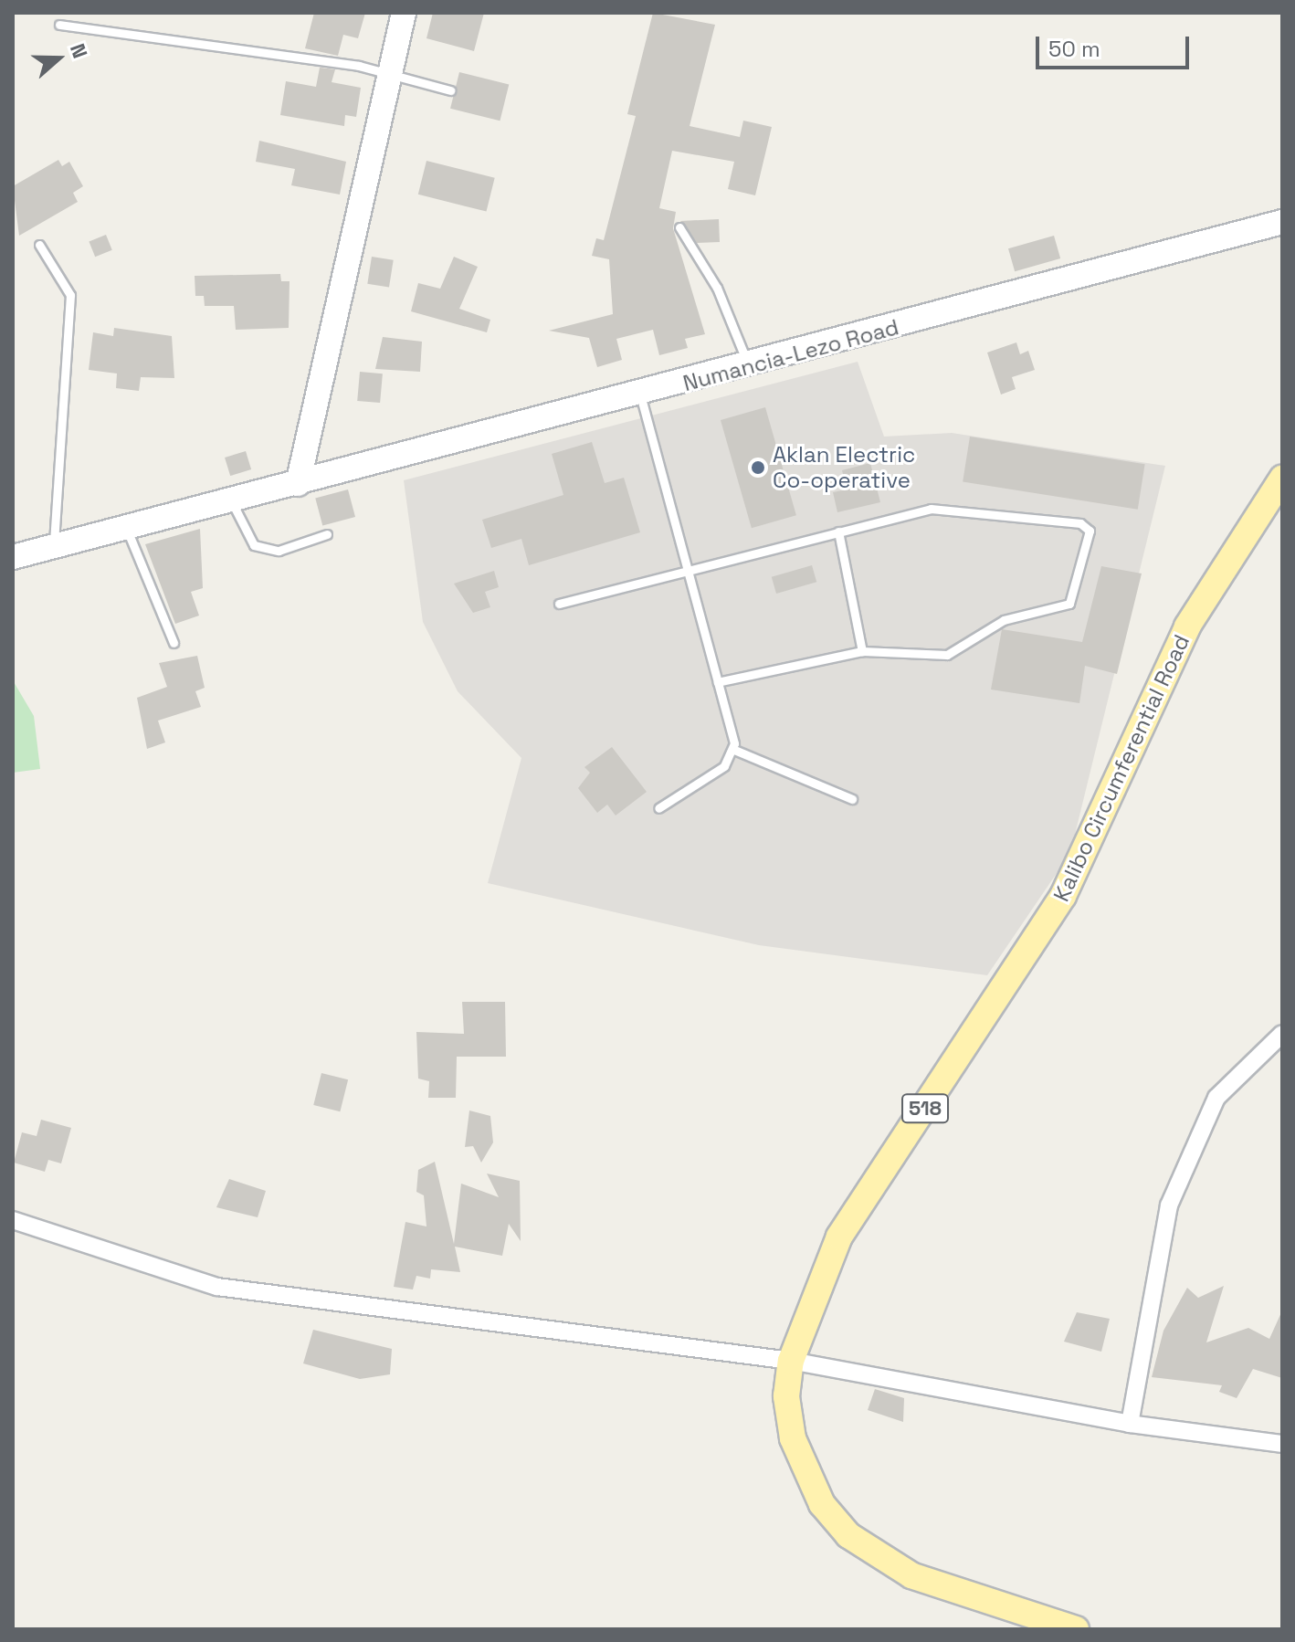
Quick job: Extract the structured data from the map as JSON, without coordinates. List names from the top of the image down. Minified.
{"streets":{"main road":["Numancia-Lezo Road","Kalibo Circumferential Road","518"]},"places":["Aklan Electric Co-operative"],"scale_bar":"50 m","north":"right"}
